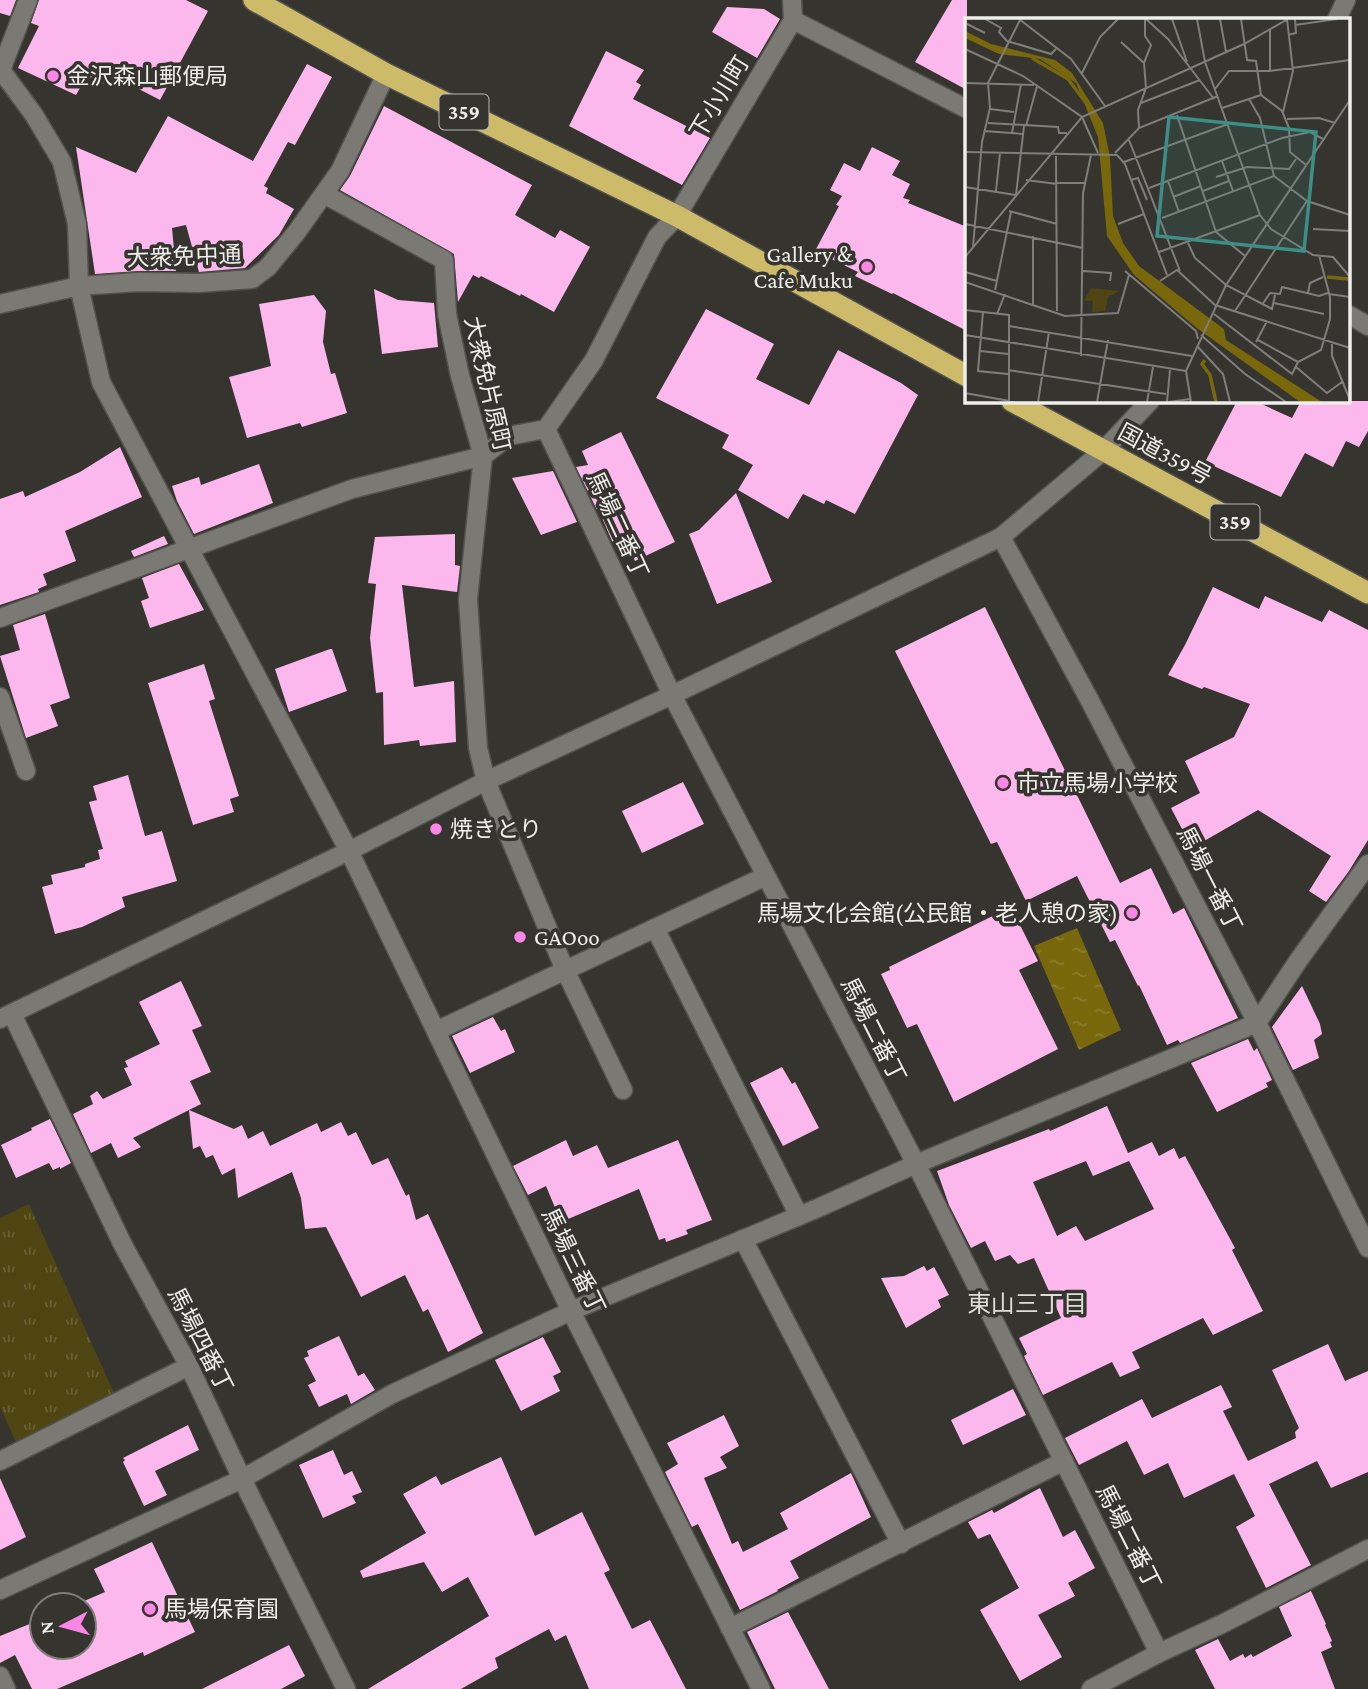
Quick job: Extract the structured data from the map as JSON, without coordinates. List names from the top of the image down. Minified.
{"streets":{"highway":["359","国道359号"],"street":["下小川町","大衆免中通","大衆免片原町","馬場二番丁","馬場一番丁","馬場三番丁","馬場四番丁"]},"crossings":[["下小川町","359"],["下小川町","馬場二番丁"],["359","大衆免中通"],["大衆免中通","大衆免片原町"],["大衆免中通","馬場三番丁"]],"districts":["東山三丁目"],"places":["金沢森山郵便局","Gallery & Cafe Muku","市立馬場小学校","焼きとり","馬場文化会館(公民館・老人憩の家)","GAOoo","馬場保育園"],"north":"left"}
